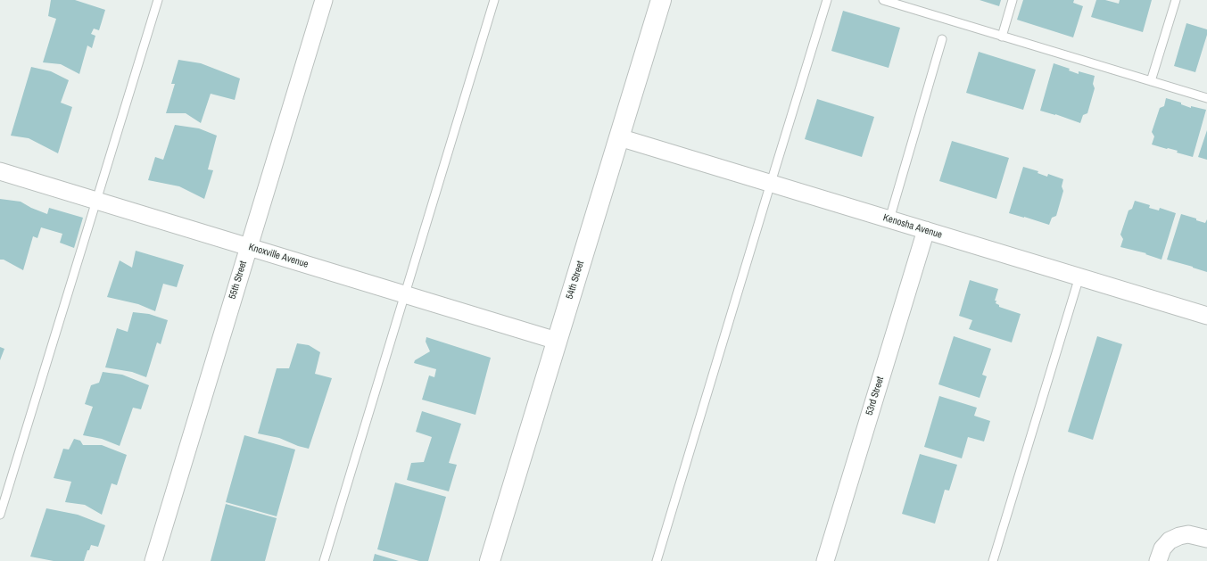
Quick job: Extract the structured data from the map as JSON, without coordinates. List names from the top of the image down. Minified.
{"streets":{"street":["Kenosha Avenue","Knoxville Avenue","55th Street","54th Street","53rd Street"]},"crossings":[["Kenosha Avenue","54th Street"],["Kenosha Avenue","53rd Street"],["Knoxville Avenue","55th Street"],["Knoxville Avenue","54th Street"]]}
